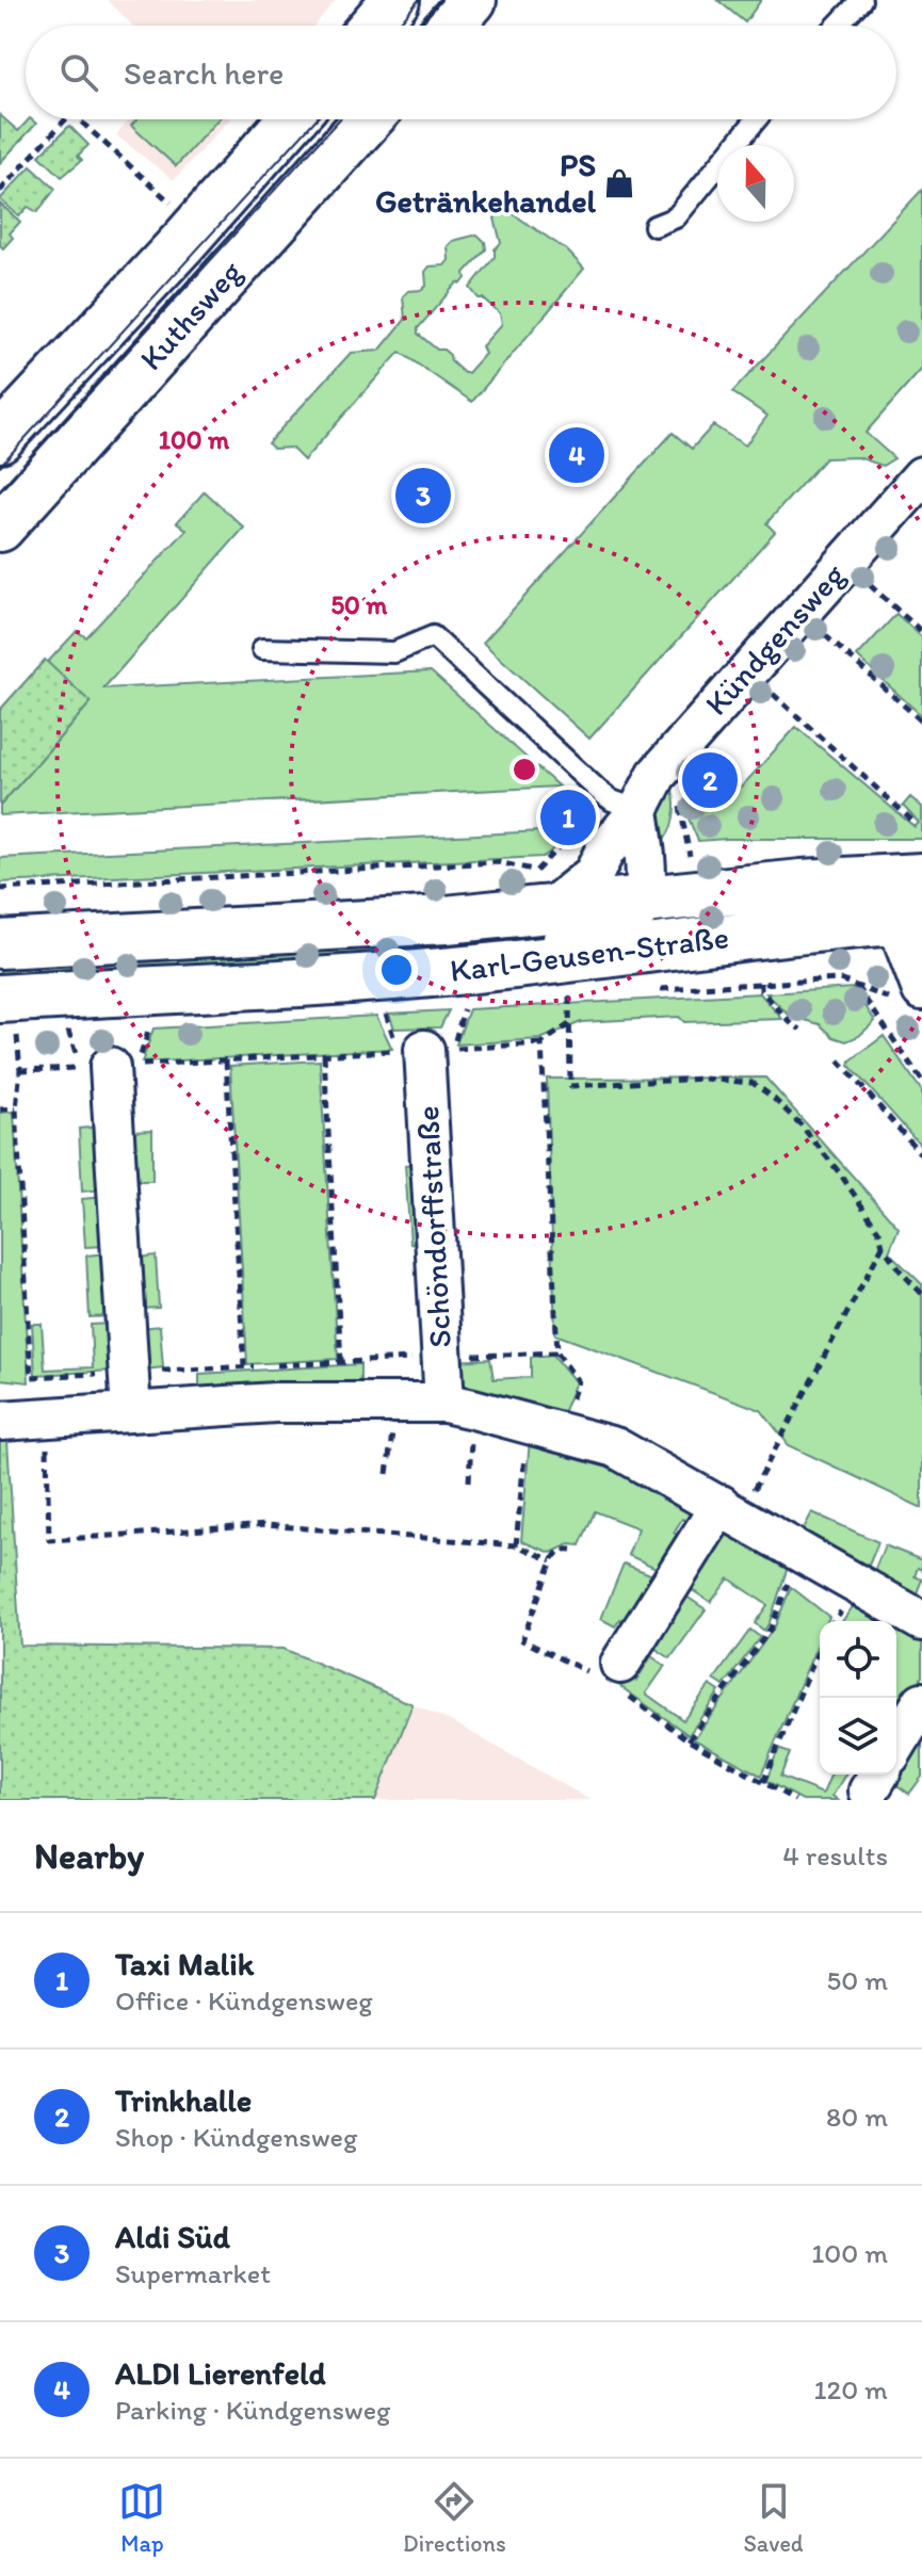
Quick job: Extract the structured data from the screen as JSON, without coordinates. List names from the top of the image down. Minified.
{"streets":{"main road":["Kuthsweg","Karl-Geusen-Straße"],"street":["Kündgensweg","Schöndorffstraße"]},"crossings":[["Kündgensweg","Karl-Geusen-Straße"]],"places":{"shop":["PS Getränkehandel"]},"north":"top","page":{"search":"Search here","pins":["4","3","2","1"],"heading":["Nearby","4 results"],"list":[{"mark":"1","name":"Taxi Malik","note":"Office · Kündgensweg","value":"50 m"},{"mark":"2","name":"Trinkhalle","note":"Shop · Kündgensweg","value":"80 m"},{"mark":"3","name":"Aldi Süd","note":"Supermarket","value":"100 m"},{"mark":"4","name":"ALDI Lierenfeld","note":"Parking · Kündgensweg","value":"120 m"}],"nav":["Map","Directions","Saved"]},"rings":["100 m","50 m"]}
